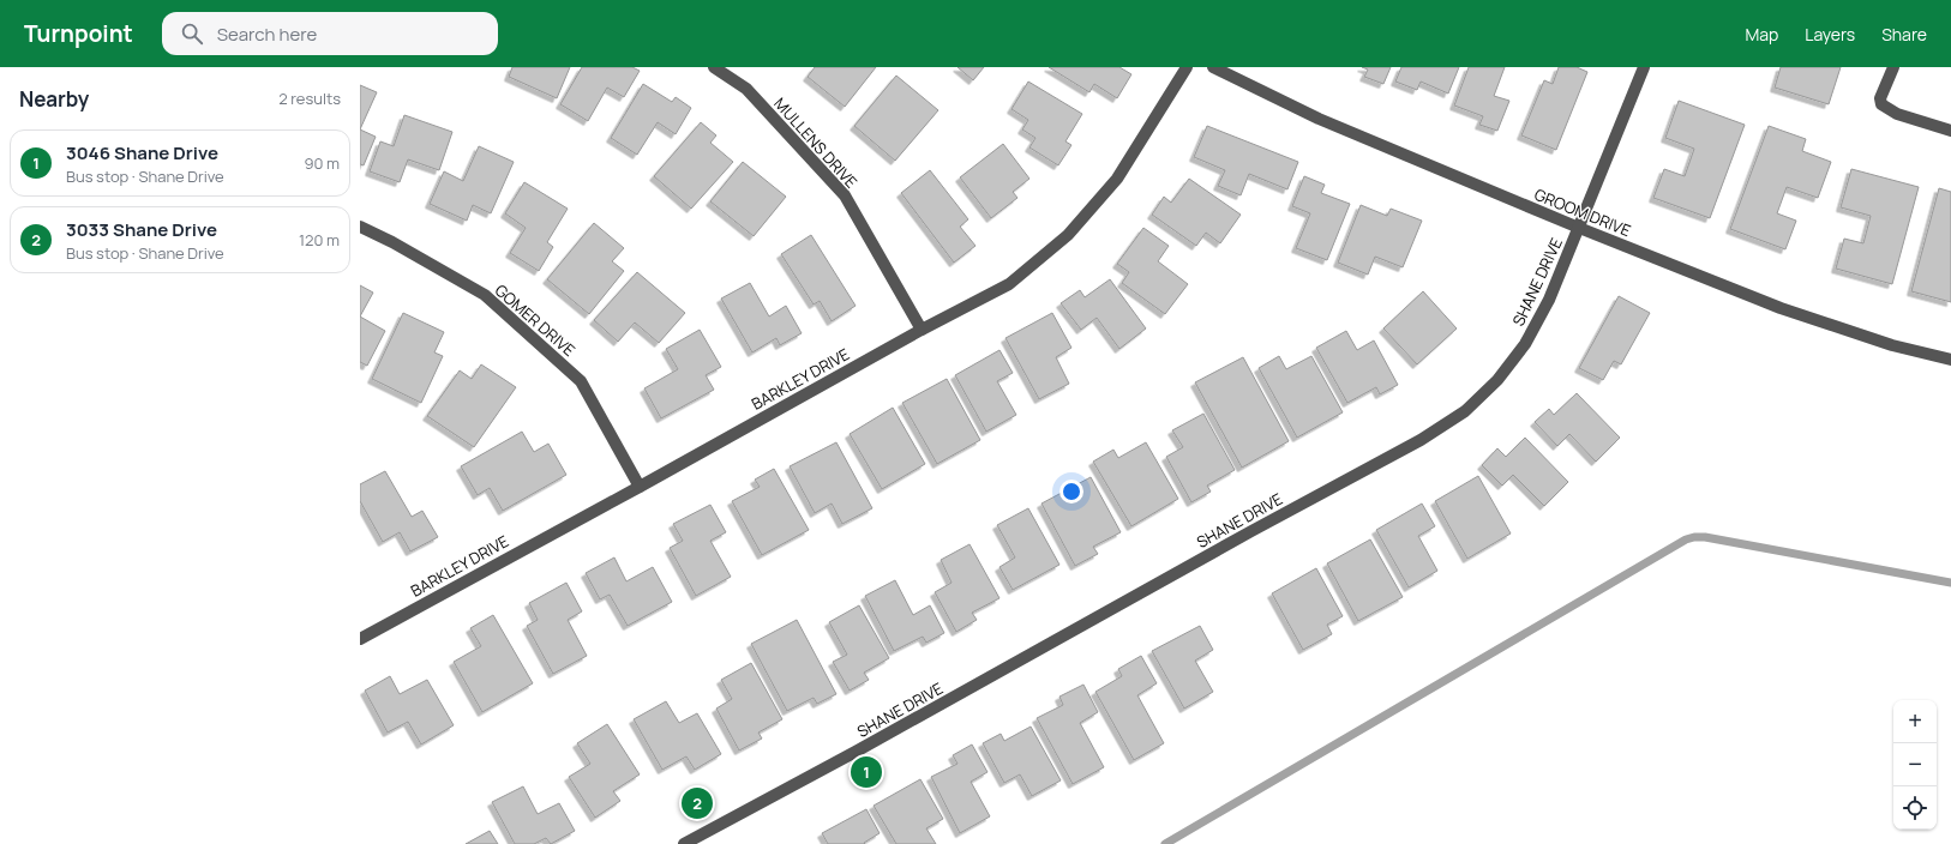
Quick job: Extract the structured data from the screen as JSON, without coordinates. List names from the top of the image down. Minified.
{"streets":{"street":["MULLENS DRIVE","GROOM DRIVE","SHANE DRIVE","GOMER DRIVE","BARKLEY DRIVE"]},"crossings":[["MULLENS DRIVE","BARKLEY DRIVE"],["GROOM DRIVE","SHANE DRIVE"],["GOMER DRIVE","BARKLEY DRIVE"]],"page":{"header":"Turnpoint","search":"Search here","nav":["Map","Layers","Share"],"heading":["Nearby","2 results"],"list":[{"mark":"1","name":"3046 Shane Drive","note":"Bus stop · Shane Drive","value":"90 m"},{"mark":"2","name":"3033 Shane Drive","note":"Bus stop · Shane Drive","value":"120 m"}],"map_buttons":["+","−"],"pins":["1","2"]}}
